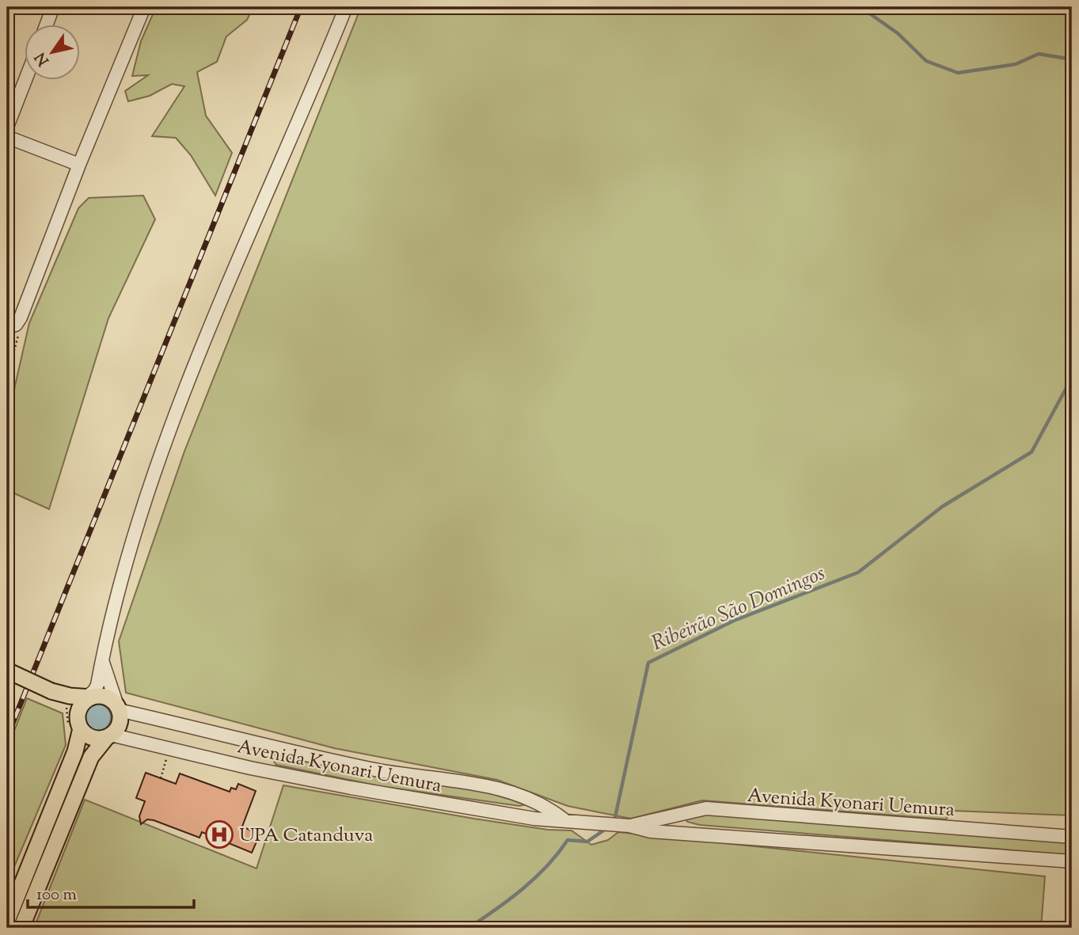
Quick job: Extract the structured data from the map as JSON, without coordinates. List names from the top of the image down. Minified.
{"streets":{"street":["Avenida Kyonari Uemura"]},"water":["Ribeirão São Domingos"],"places":{"hospital":["UPA Catanduva"]},"scale_bar":"100 m","north":"bottom left"}
